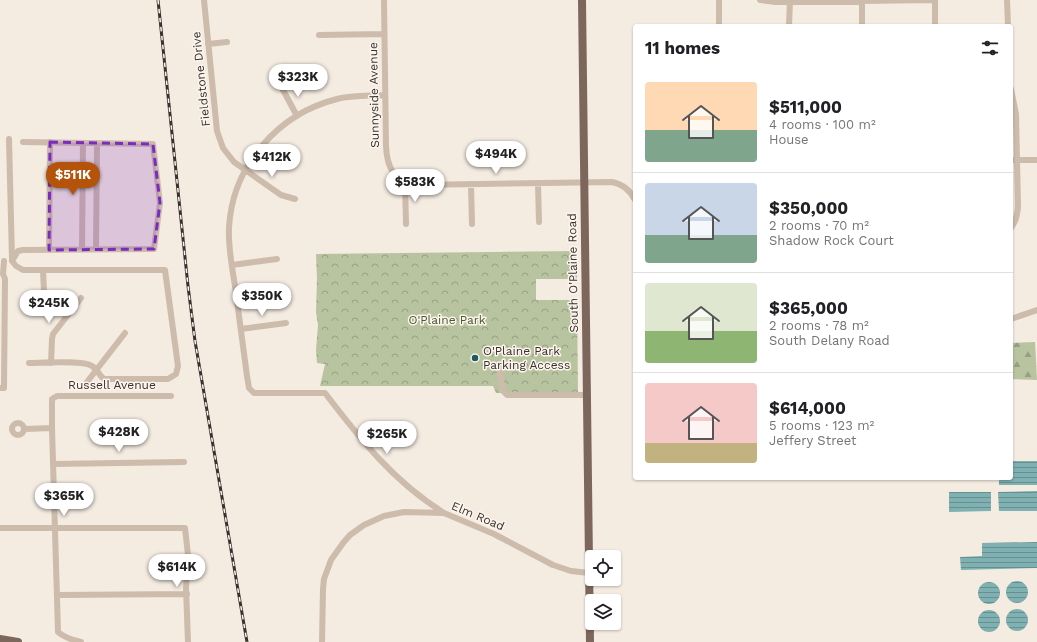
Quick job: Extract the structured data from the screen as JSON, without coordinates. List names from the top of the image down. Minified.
{"streets":{"main road":["South O'Plaine Road"],"street":["Fieldstone Drive","Sunnyside Avenue","Russell Avenue","Elm Road"]},"parks":["O'Plaine Park"],"places":["O'Plaine Park Parking Access"],"page":{"heading":"11 homes","price":["$323K","$494K","$412K","$511K","$583K","$350K","$245K","$428K","$265K","$365K","$614K"],"list":[{"name":"$511,000","note":"4 rooms · 100 m² · House"},{"name":"$350,000","note":"2 rooms · 70 m² · Shadow Rock Court"},{"name":"$365,000","note":"2 rooms · 78 m² · South Delany Road"},{"name":"$614,000","note":"5 rooms · 123 m² · Jeffery Street"}]}}
